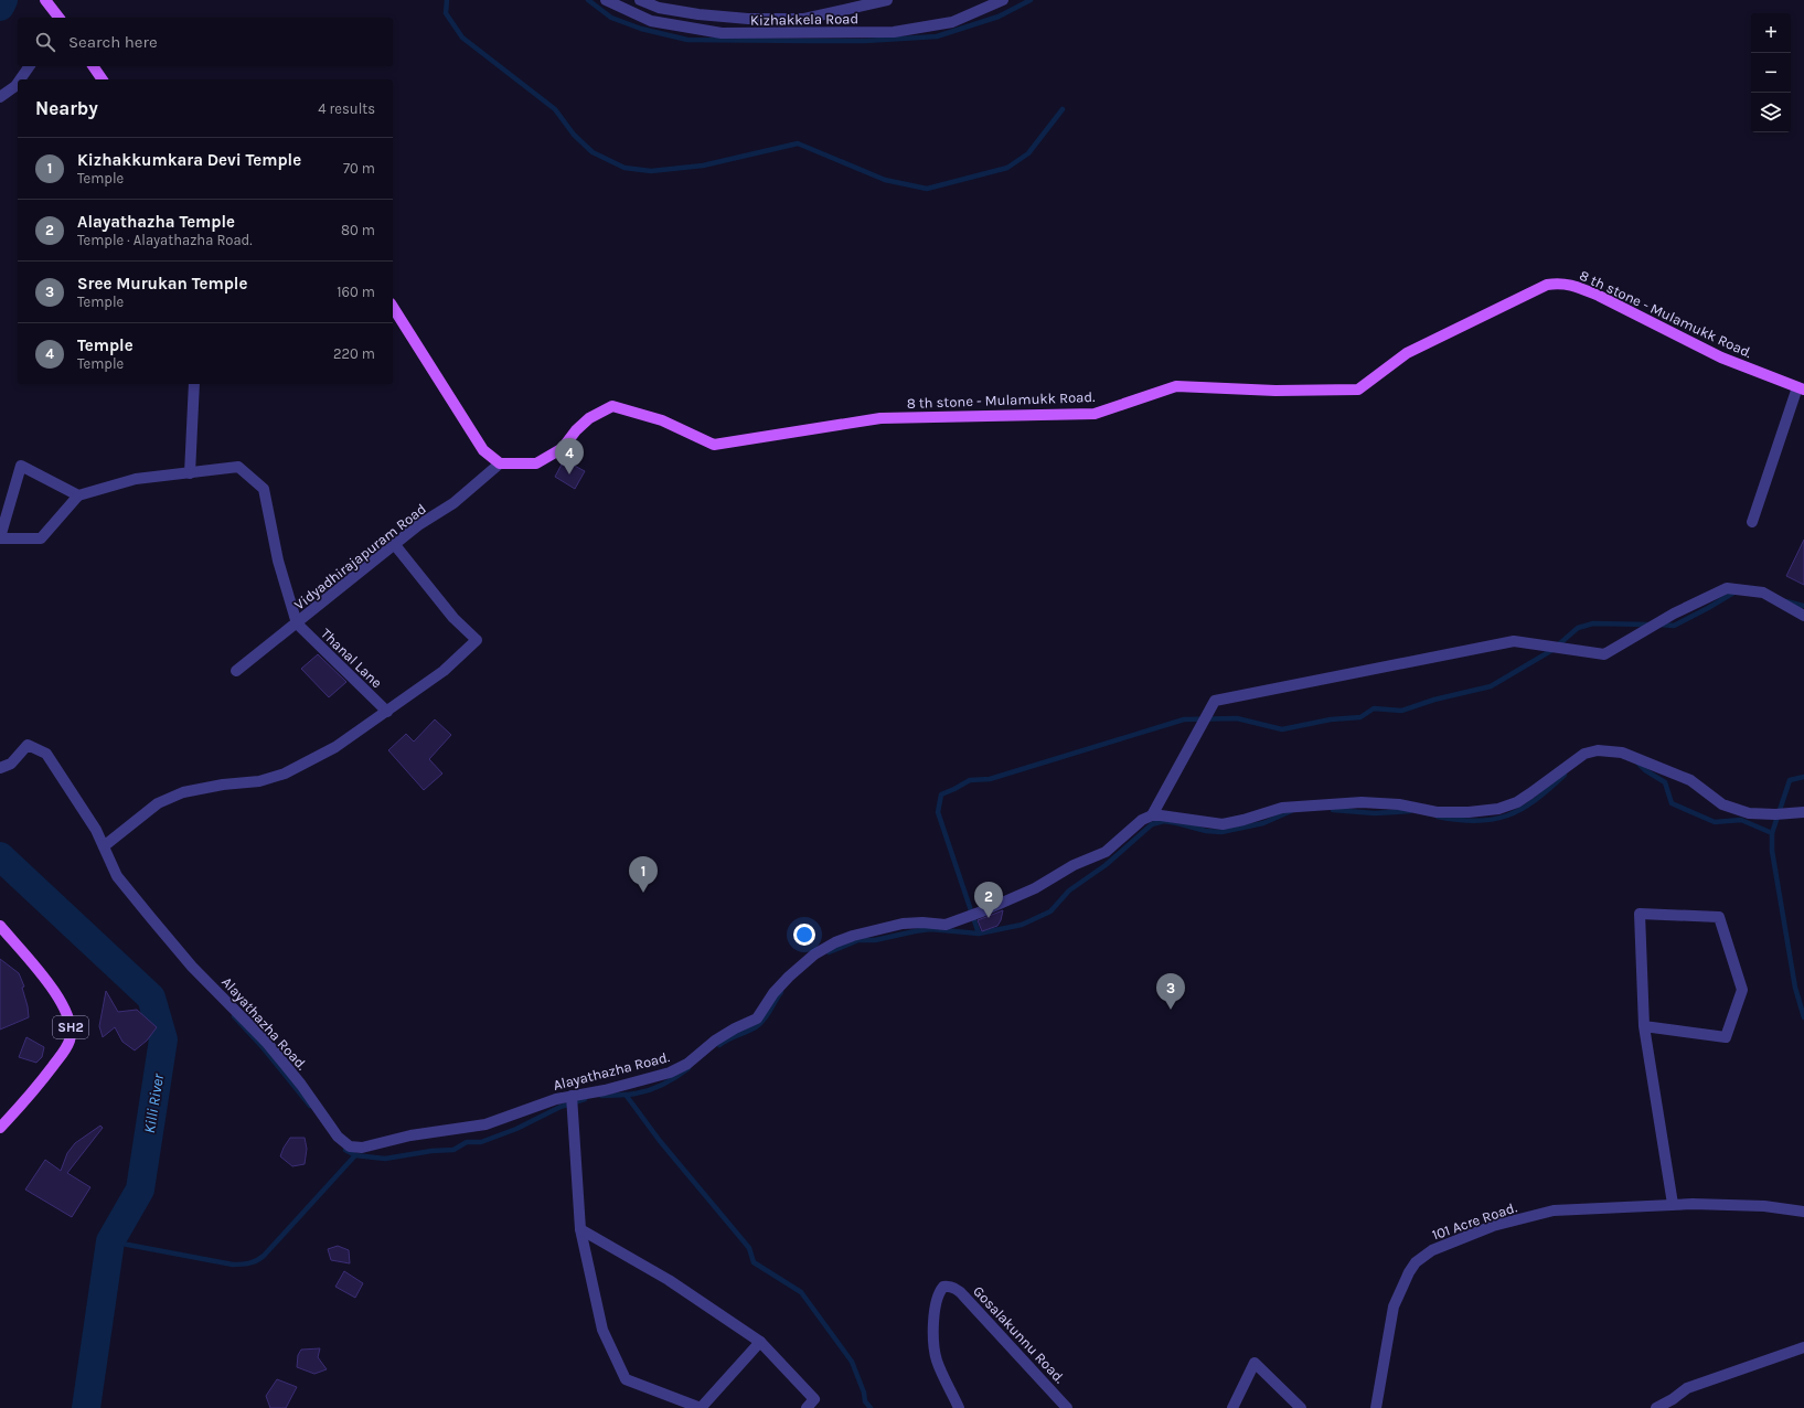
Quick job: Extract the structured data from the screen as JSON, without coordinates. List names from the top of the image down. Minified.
{"streets":{"main road":["8 th stone - Mulamukk Road.","SH2"],"street":["Kizhakkela Road","Vidyadhirajapuram Road","Thanal Lane","Alayathazha Road.","101 Acre Road.","Gosalakunnu Road."]},"crossings":[["8 th stone - Mulamukk Road.","Vidyadhirajapuram Road"],["Vidyadhirajapuram Road","Thanal Lane"]],"water":["Killi River"],"page":{"map_buttons":["+","−"],"search":"Search here","heading":["Nearby","4 results"],"list":[{"mark":"1","name":"Kizhakkumkara Devi Temple","note":"Temple","value":"70 m"},{"mark":"2","name":"Alayathazha Temple","note":"Temple · Alayathazha Road.","value":"80 m"},{"mark":"3","name":"Sree Murukan Temple","note":"Temple","value":"160 m"},{"mark":"4","name":"Temple","note":"Temple","value":"220 m"}],"pins":["4","1","2","3"]}}
